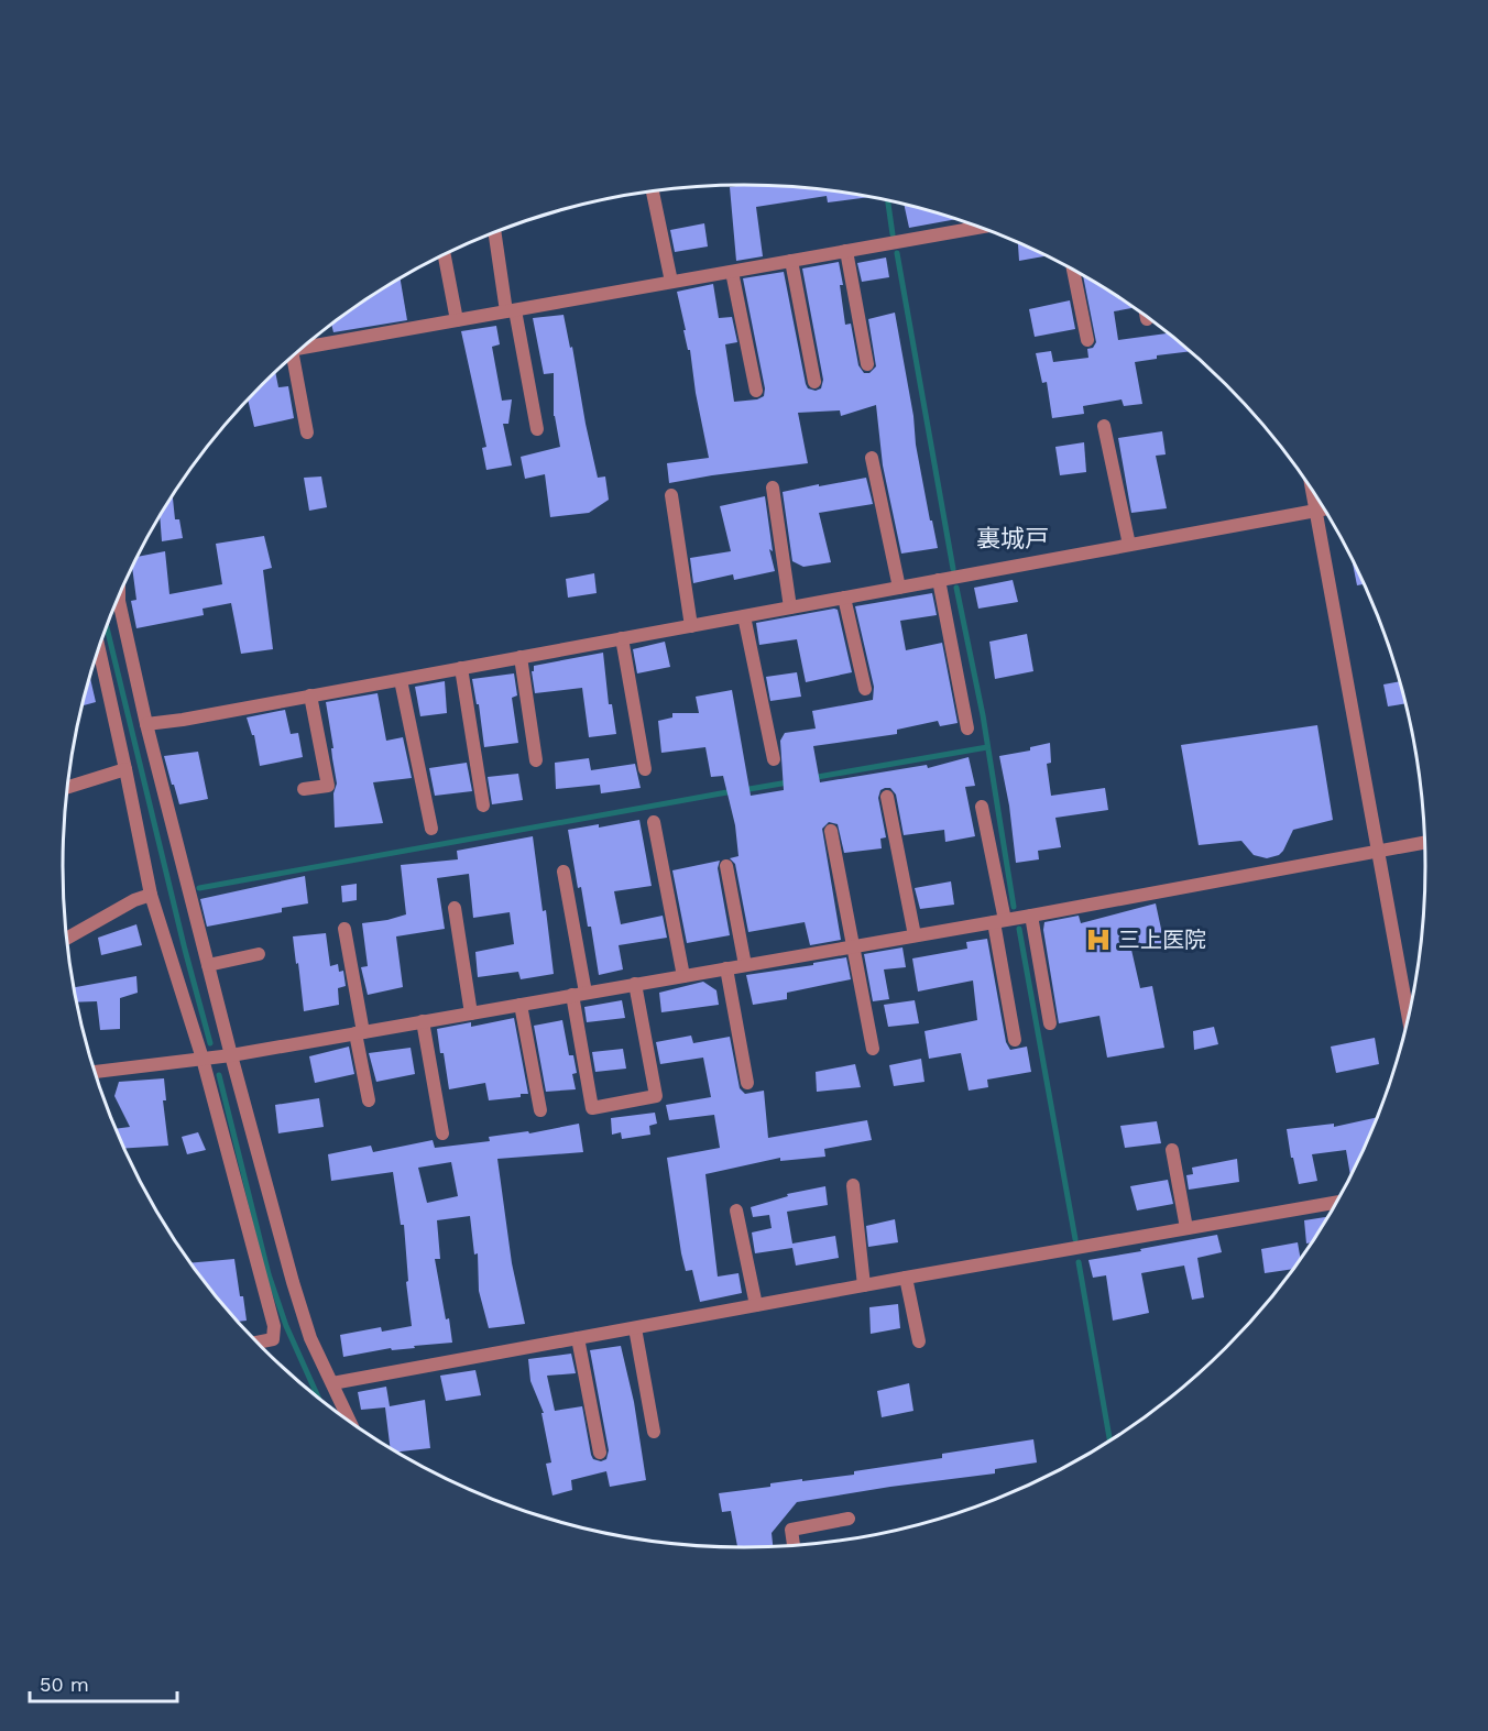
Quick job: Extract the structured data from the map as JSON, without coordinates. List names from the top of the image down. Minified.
{"districts":["裏城戸"],"places":{"hospital":["三上医院"]},"scale_bar":"50 m"}
